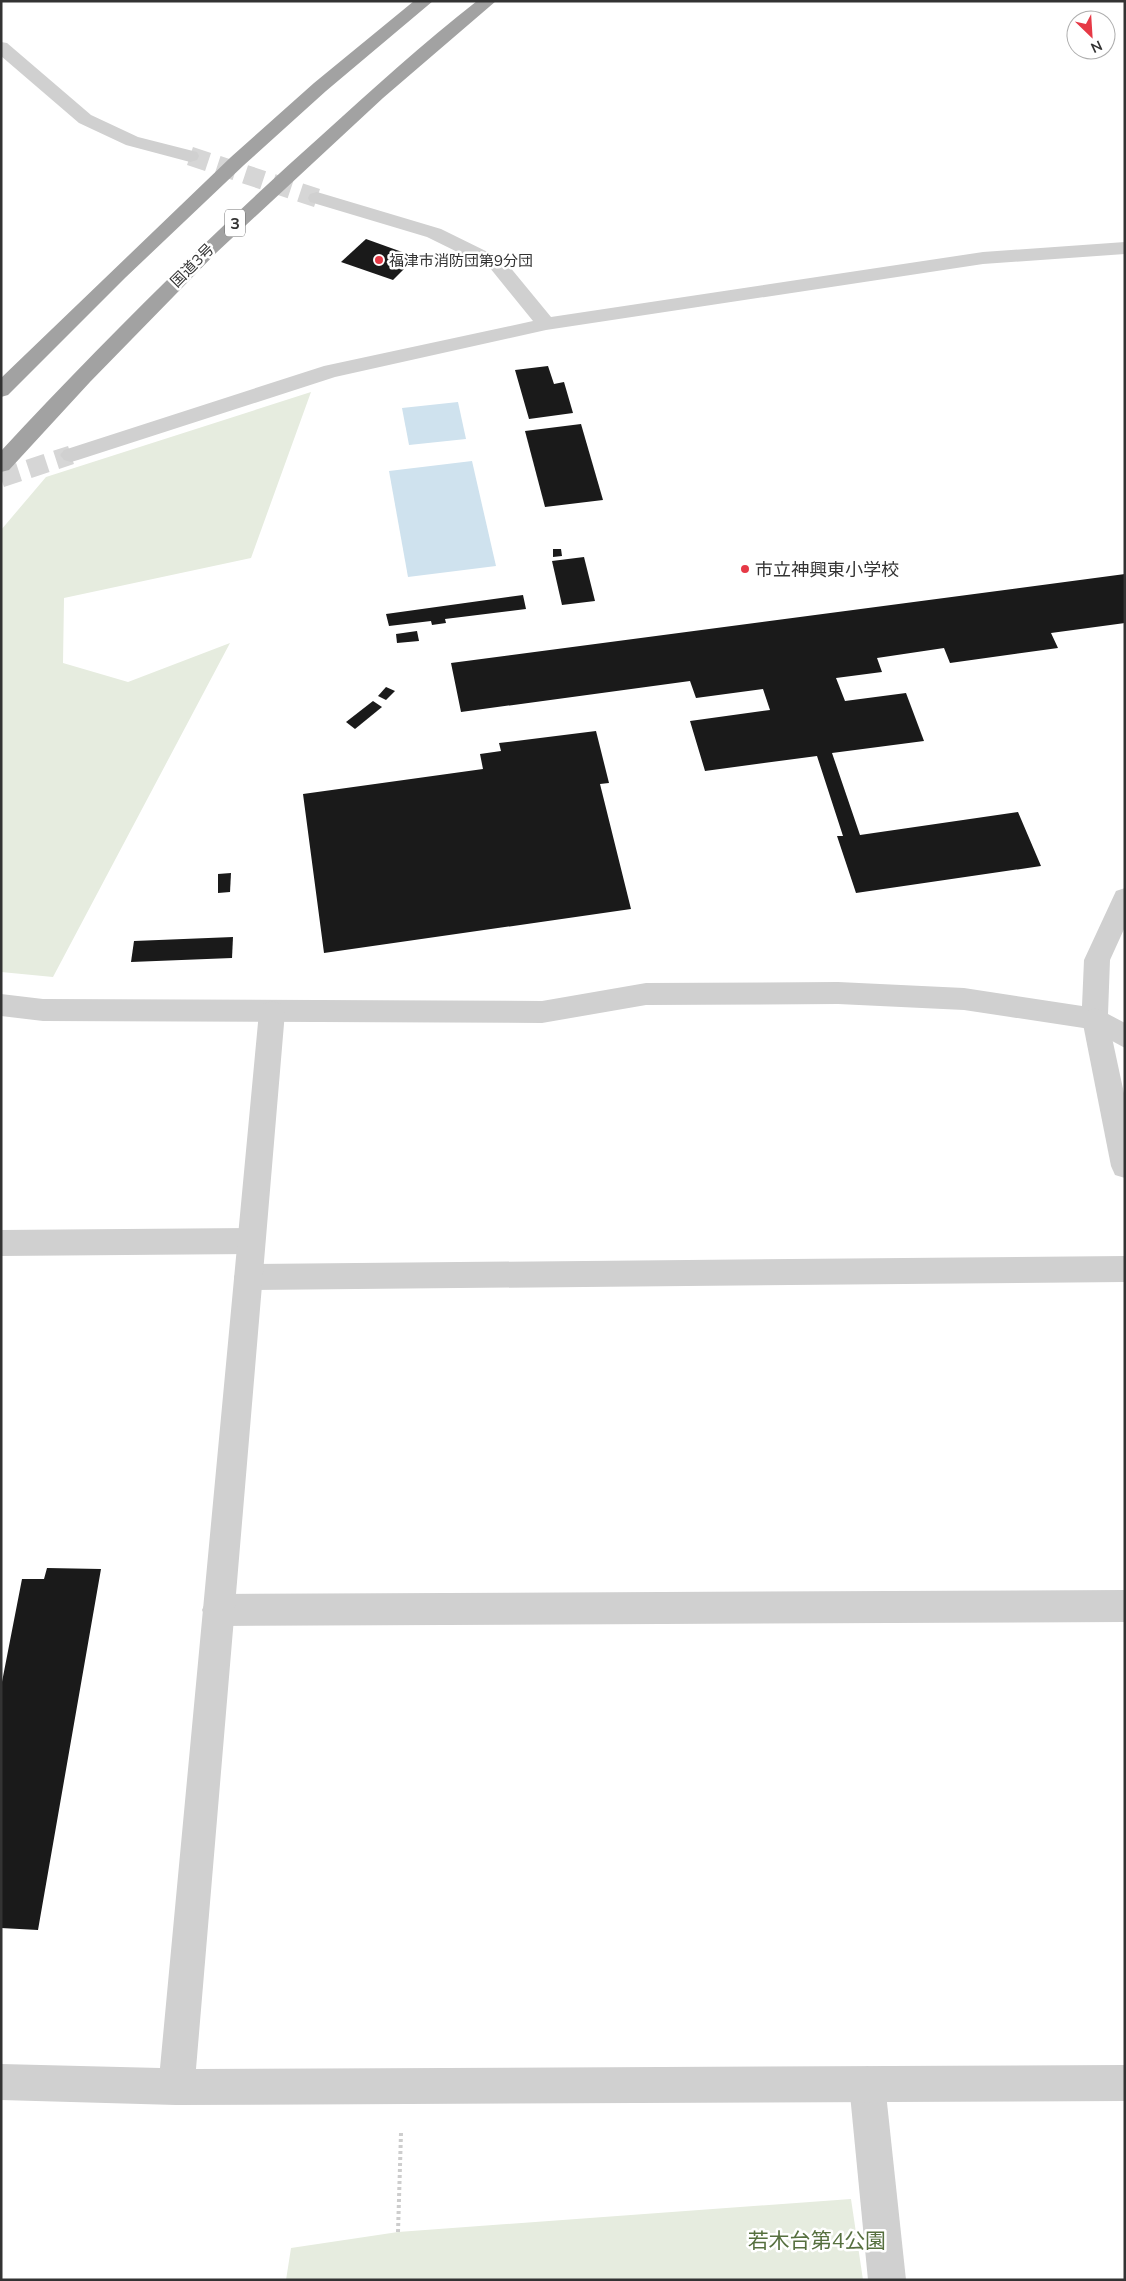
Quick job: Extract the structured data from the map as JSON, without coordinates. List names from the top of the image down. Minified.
{"streets":{"highway":["3","国道3号"]},"parks":["若木台第4公園"],"places":["福津市消防団第9分団","市立神興東小学校"],"north":"bottom right"}
